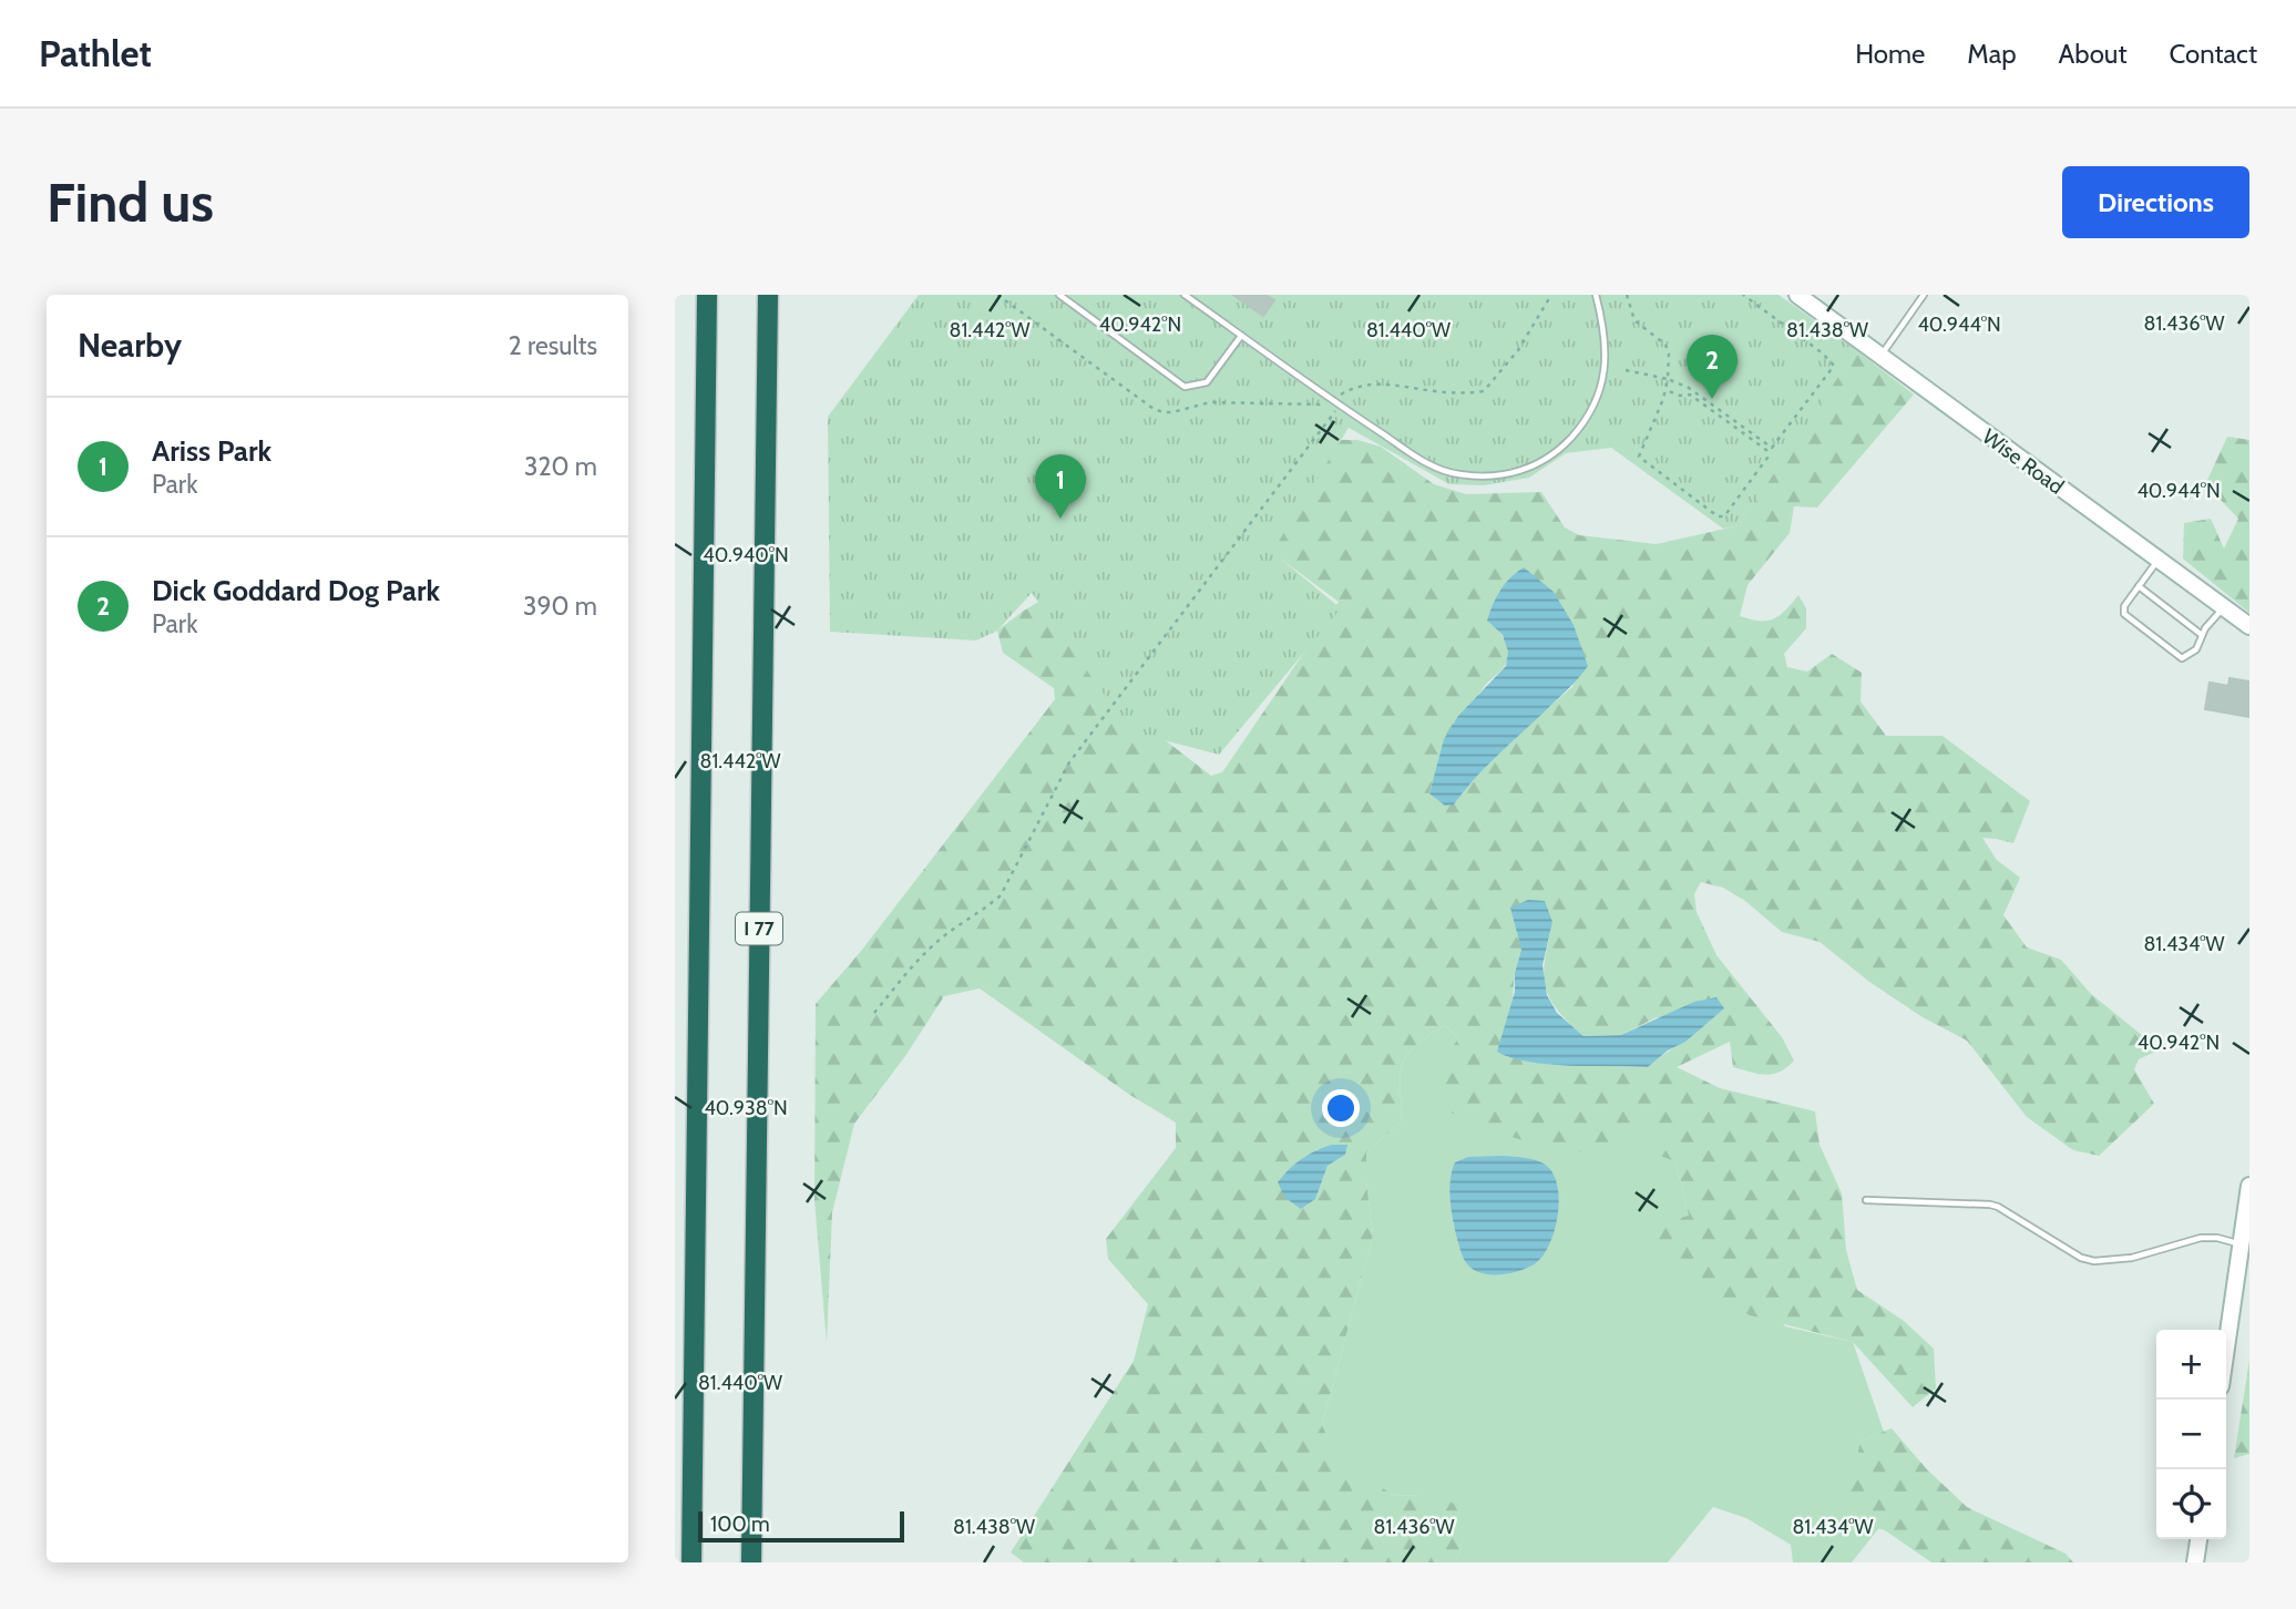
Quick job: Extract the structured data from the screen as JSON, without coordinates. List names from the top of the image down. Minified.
{"streets":{"highway":["I 77"],"street":["Wise Road"]},"scale_bar":"100 m","page":{"header":"Pathlet","nav":["Home","Map","About","Contact"],"buttons":"Directions","title":"Find us","heading":["Nearby","2 results"],"pins":["2","1"],"list":[{"mark":"1","name":"Ariss Park","note":"Park","value":"320 m"},{"mark":"2","name":"Dick Goddard Dog Park","note":"Park","value":"390 m"}],"map_buttons":["+","−"],"scale":"100 m"},"coordinates":["81.436°W","40.944°N","40.942°N","81.442°W","81.440°W","81.438°W","40.940°N","81.434°W","40.938°N"]}
